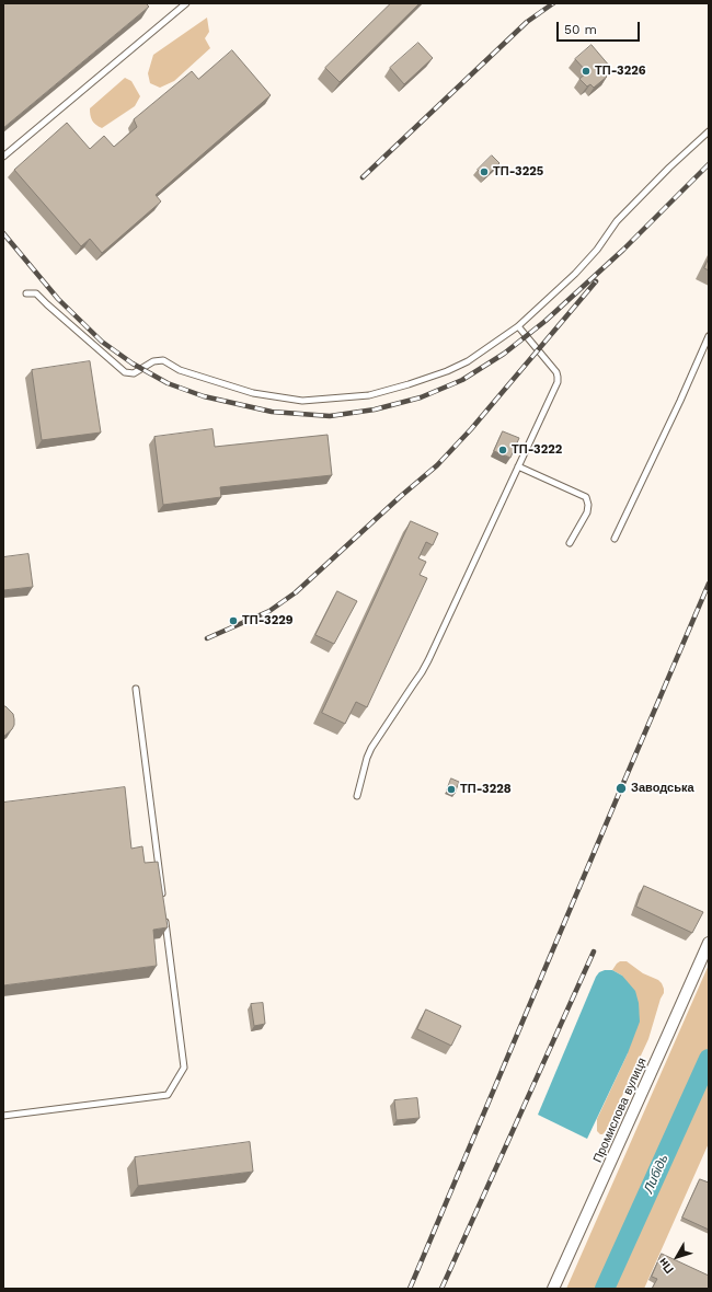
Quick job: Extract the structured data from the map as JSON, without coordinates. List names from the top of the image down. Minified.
{"streets":{"street":["Промислова вулиця"]},"water":["Либідь"],"places":["ТП-3226","ТП-3225","ТП-3222","ТП-3229","Заводська","ТП-3228"],"scale_bar":"50 m","north":"bottom left"}
